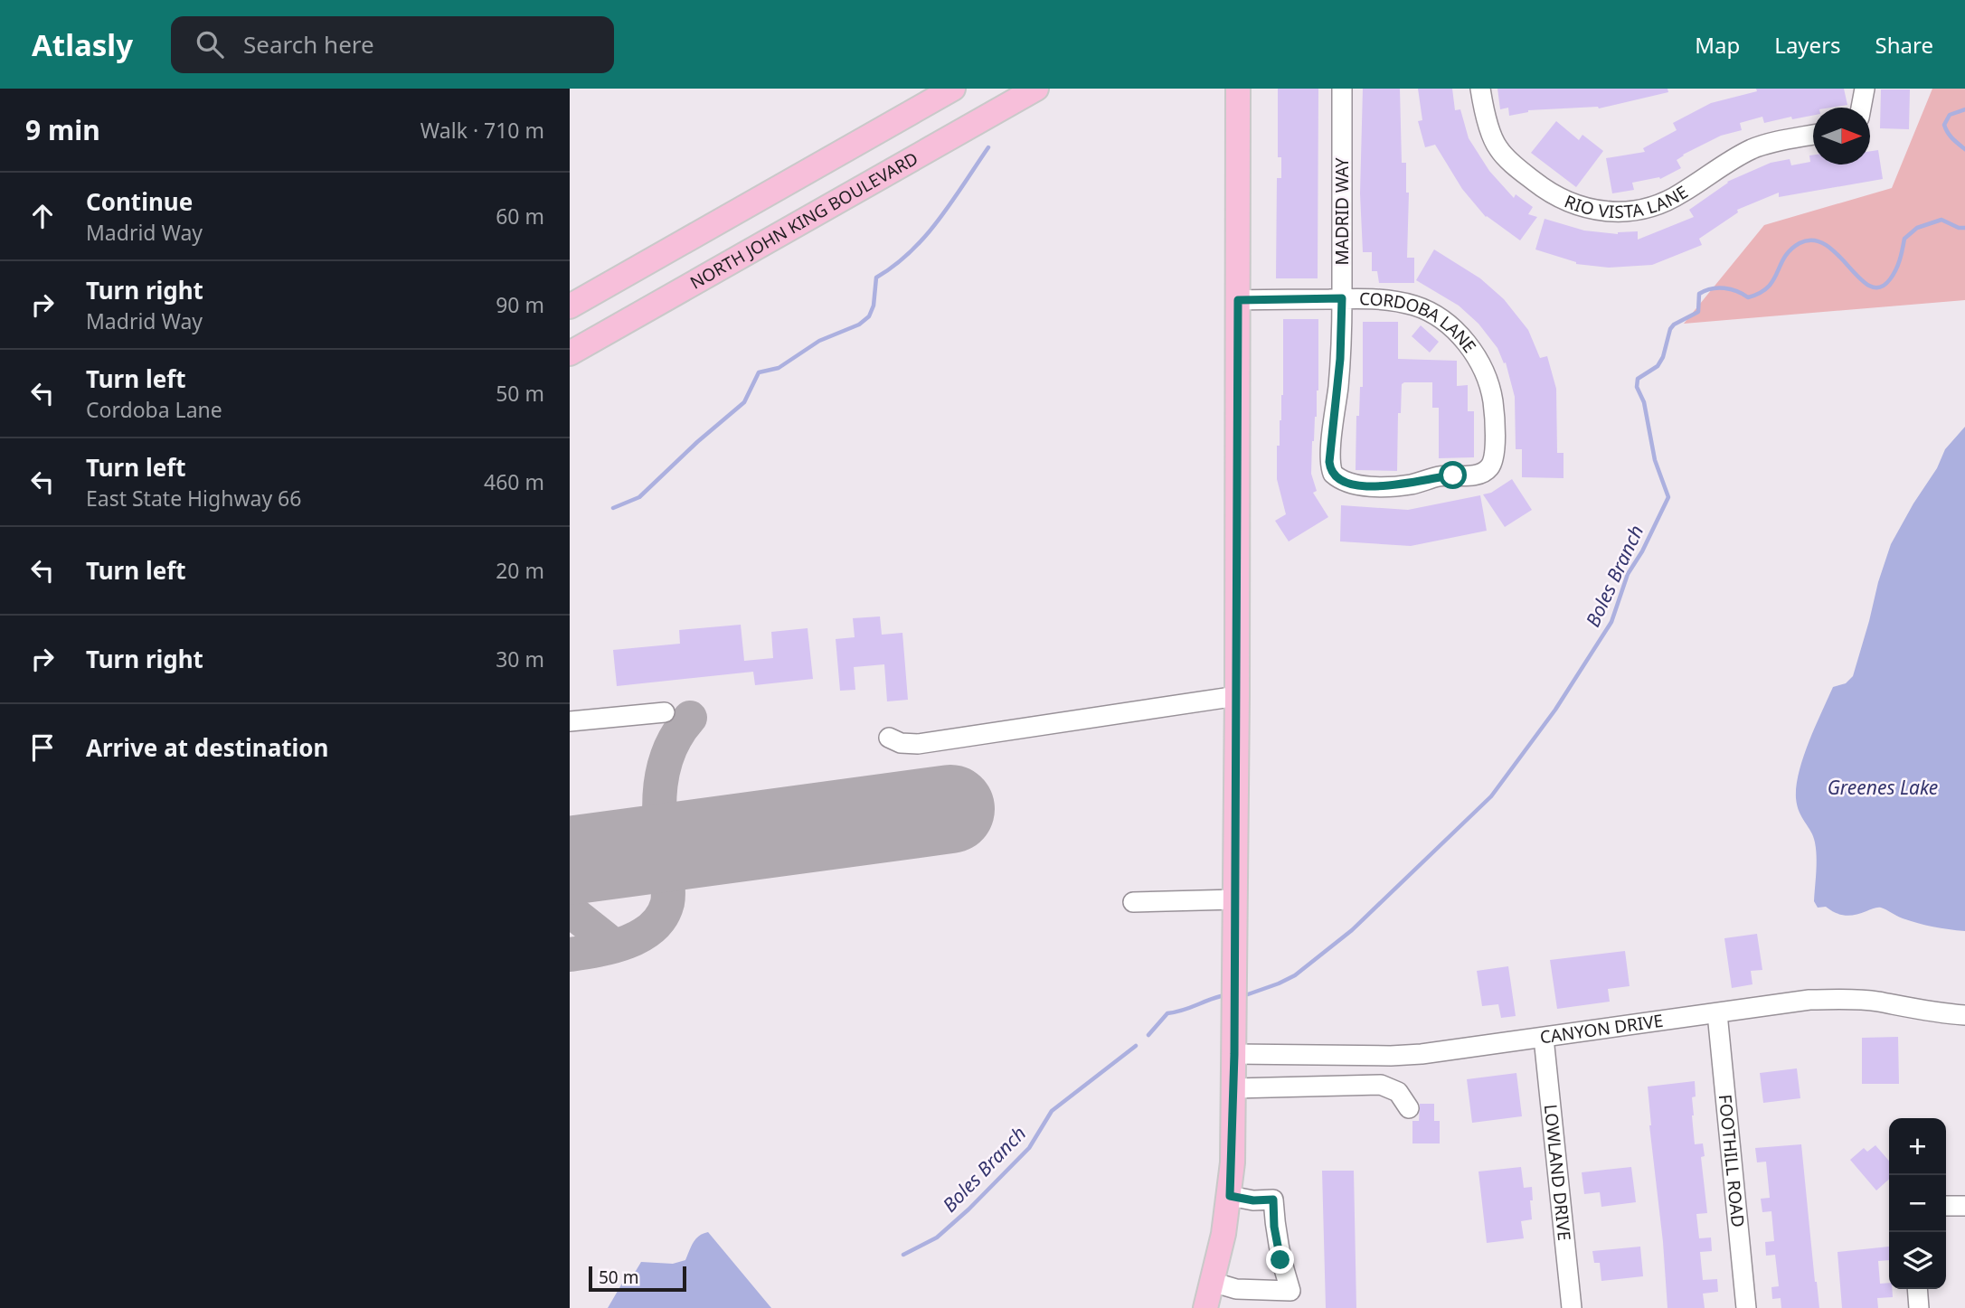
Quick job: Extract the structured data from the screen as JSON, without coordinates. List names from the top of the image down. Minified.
{"streets":{"main road":["NORTH JOHN KING BOULEVARD"],"street":["RIO VISTA LANE","MADRID WAY","CORDOBA LANE","CANYON DRIVE","FOOTHILL ROAD","LOWLAND DRIVE"]},"crossings":[["MADRID WAY","CORDOBA LANE"],["CANYON DRIVE","FOOTHILL ROAD"],["CANYON DRIVE","LOWLAND DRIVE"]],"water":["Boles Branch","Greenes Lake"],"scale_bar":"50 m","north":"right","page":{"header":"Atlasly","search":"Search here","nav":["Map","Layers","Share"],"heading":["9 min","Walk · 710 m"],"list":[["Continue","Madrid Way","60 m"],["Turn right","Madrid Way","90 m"],["Turn left","Cordoba Lane","50 m"],["Turn left","East State Highway 66","460 m"],["Turn left","20 m"],["Turn right","30 m"],"Arrive at destination"],"map_buttons":["+","−"],"scale":"50 m"}}
